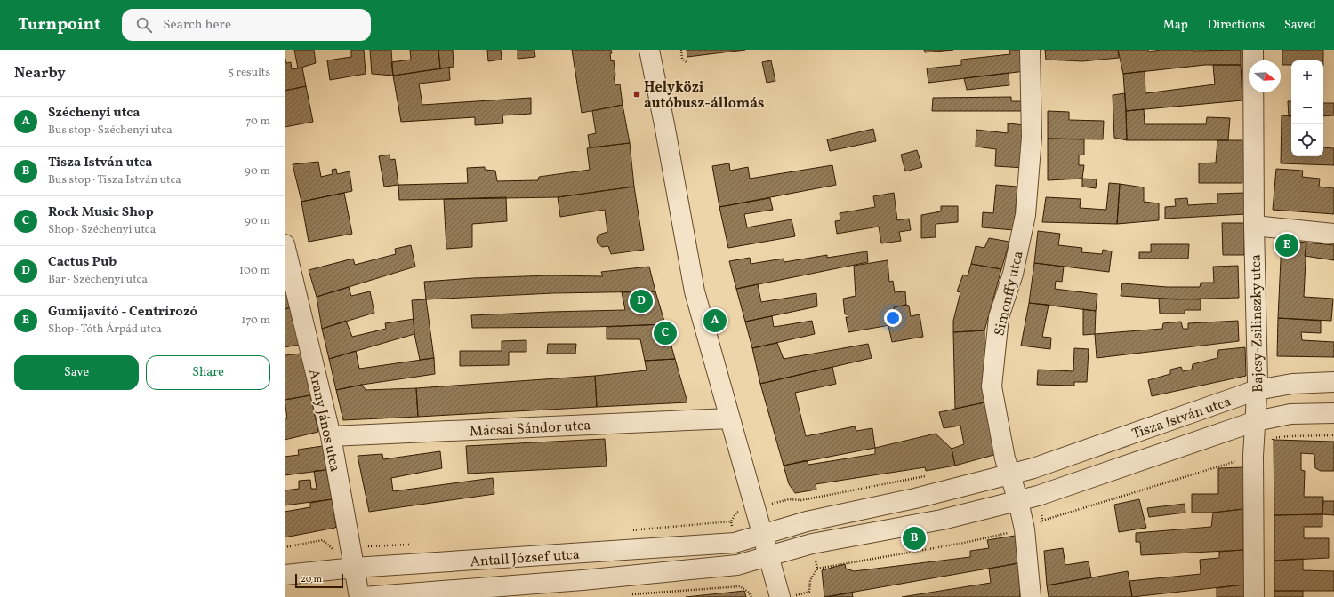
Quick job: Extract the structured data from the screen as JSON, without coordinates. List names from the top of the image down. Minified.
{"streets":{"street":["Simonffy utca","Bajcsy-Zsilinszky utca","Tisza István utca","Arany János utca","Mácsai Sándor utca","Antall József utca"]},"crossings":[["Simonffy utca","Tisza István utca"],["Bajcsy-Zsilinszky utca","Tisza István utca"],["Tisza István utca","Antall József utca"],["Arany János utca","Mácsai Sándor utca"],["Arany János utca","Antall József utca"]],"places":{"transit":["Helyközi autóbusz-állomás"]},"scale_bar":"20 m","north":"right","page":{"header":"Turnpoint","search":"Search here","nav":["Map","Directions","Saved"],"heading":["Nearby","5 results"],"map_buttons":["+","−"],"list":[{"mark":"A","name":"Széchenyi utca","note":"Bus stop · Széchenyi utca","value":"70 m"},{"mark":"B","name":"Tisza István utca","note":"Bus stop · Tisza István utca","value":"90 m"},{"mark":"C","name":"Rock Music Shop","note":"Shop · Széchenyi utca","value":"90 m"},{"mark":"D","name":"Cactus Pub","note":"Bar · Széchenyi utca","value":"100 m"},{"mark":"E","name":"Gumijavító - Centrírozó","note":"Shop · Tóth Árpád utca","value":"170 m"}],"pins":["E","D","A","C","B"],"buttons":["Save","Share"],"scale":"20 m"}}
